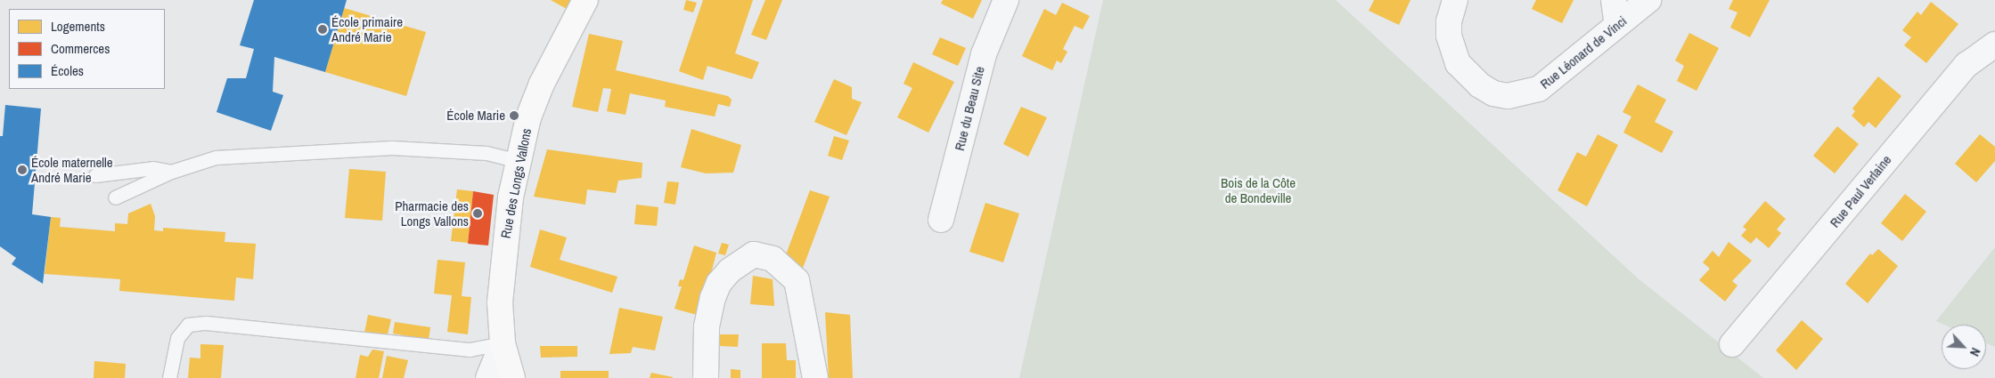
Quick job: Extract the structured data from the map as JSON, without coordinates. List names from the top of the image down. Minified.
{"streets":{"street":["Rue Léonard de Vinci","Rue du Beau Site","Rue des Longs Vallons","Rue Paul Verlaine"]},"parks":["Bois de la Côte de Bondeville"],"places":["École primaire André Marie","École Marie","École maternelle André Marie","Pharmacie des Longs Vallons"],"legend":["Logements","Commerces","Écoles"],"north":"bottom right"}
